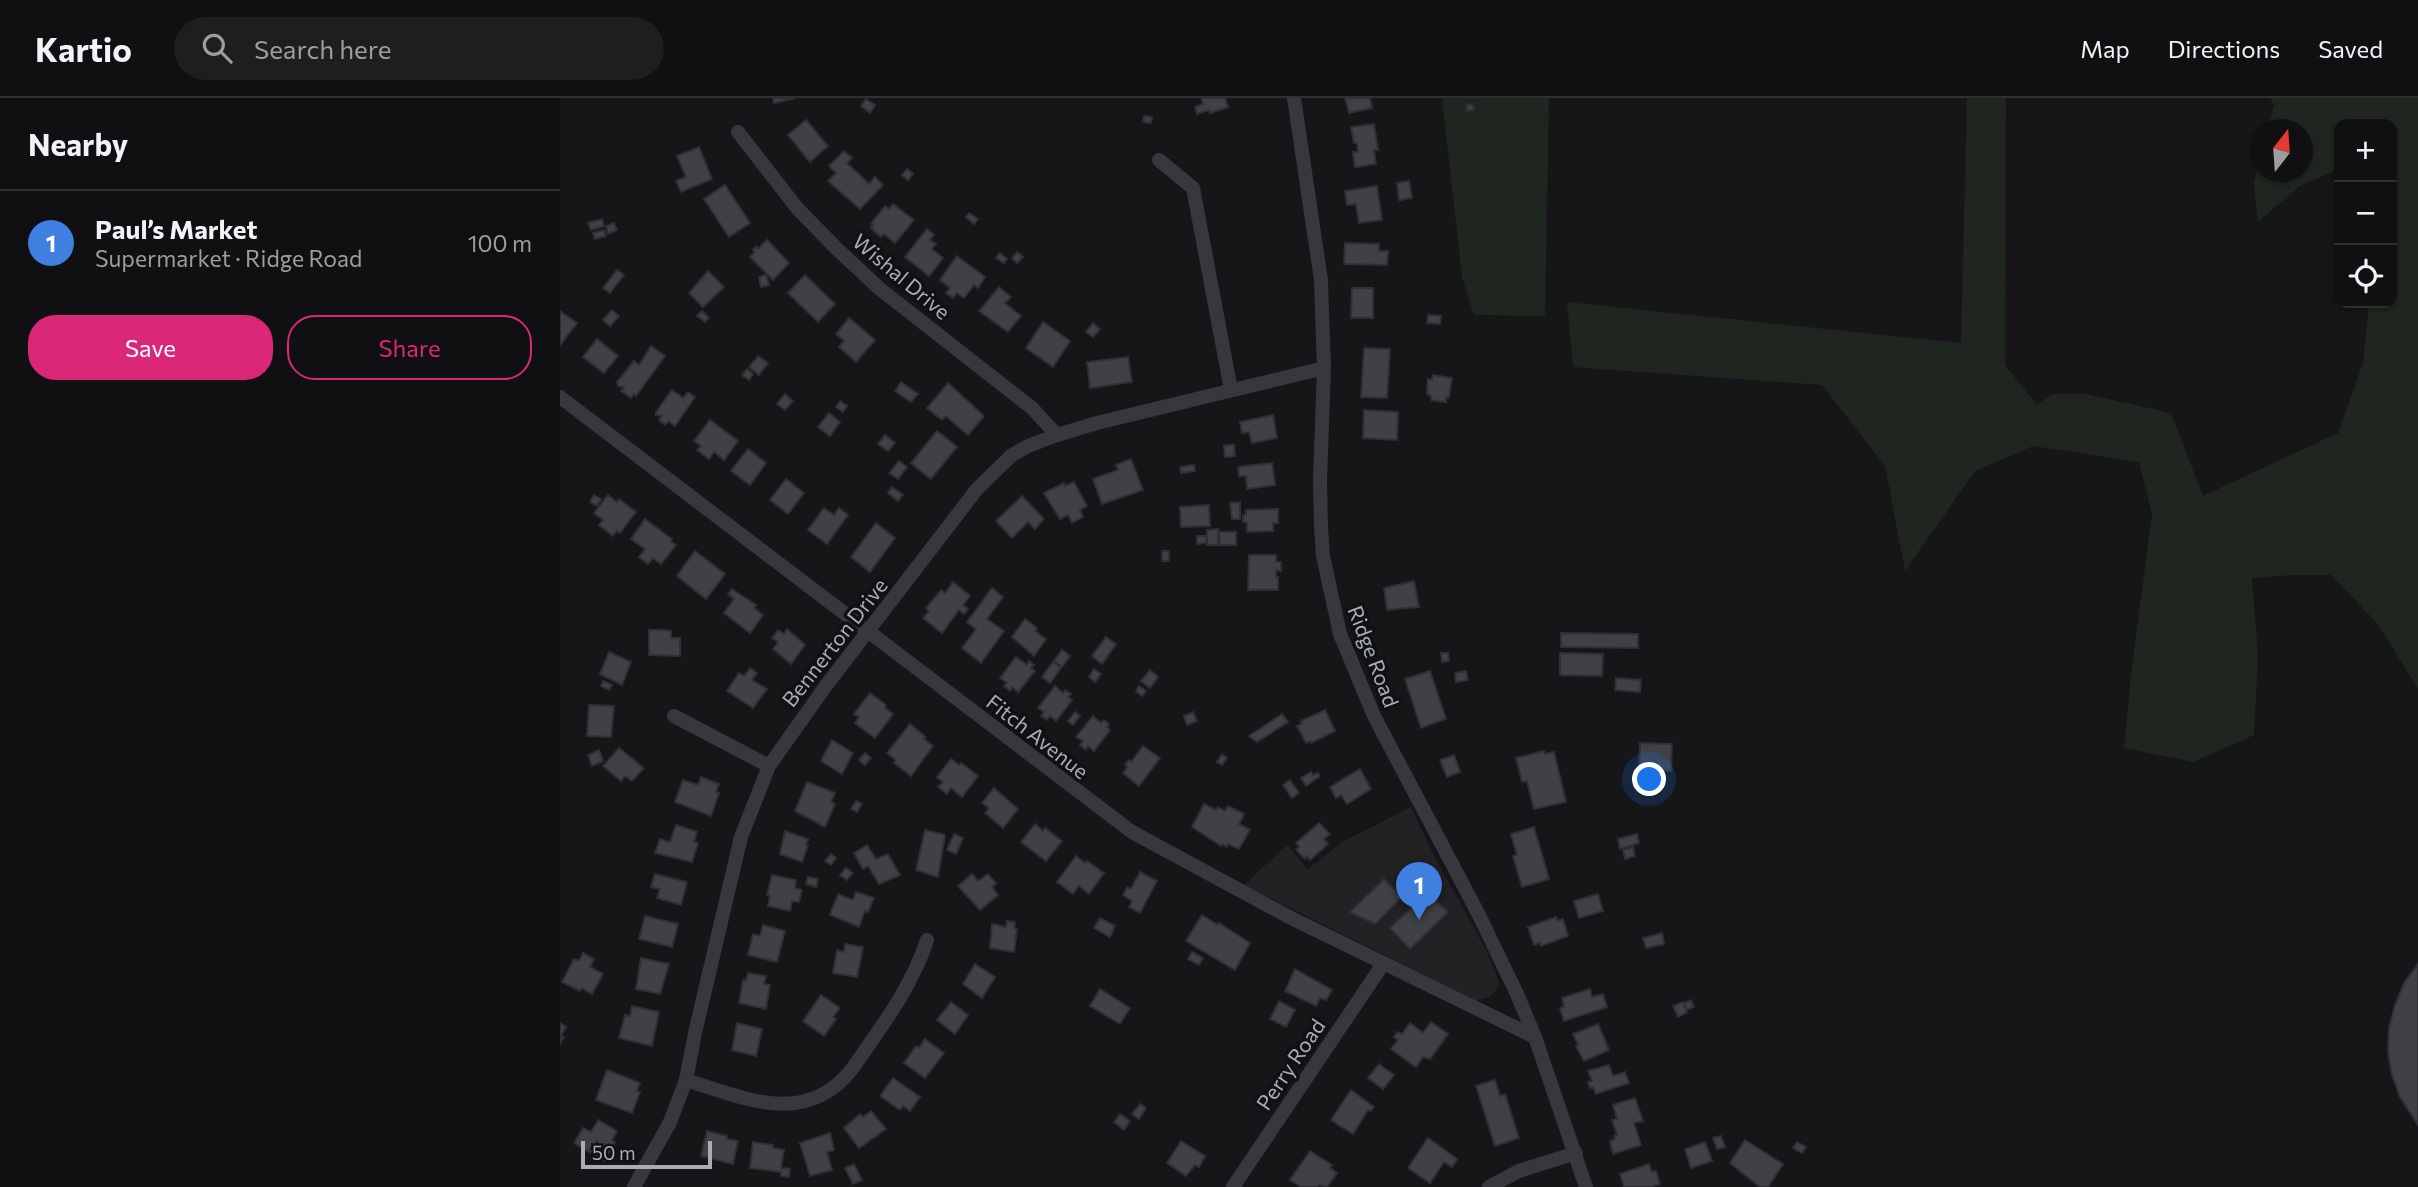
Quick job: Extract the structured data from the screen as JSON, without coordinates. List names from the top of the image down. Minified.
{"streets":{"street":["Wishal Drive","Bennerton Drive","Ridge Road","Fitch Avenue","Perry Road"]},"crossings":[["Wishal Drive","Bennerton Drive"],["Bennerton Drive","Ridge Road"],["Bennerton Drive","Fitch Avenue"],["Ridge Road","Fitch Avenue"],["Fitch Avenue","Perry Road"]],"scale_bar":"50 m","north":"top","page":{"header":"Kartio","search":"Search here","nav":["Map","Directions","Saved"],"heading":"Nearby","map_buttons":["+","−"],"list":[{"mark":"1","name":"Paul’s Market","note":"Supermarket · Ridge Road","value":"100 m"}],"buttons":["Save","Share"],"pins":"1","scale":"50 m"}}
